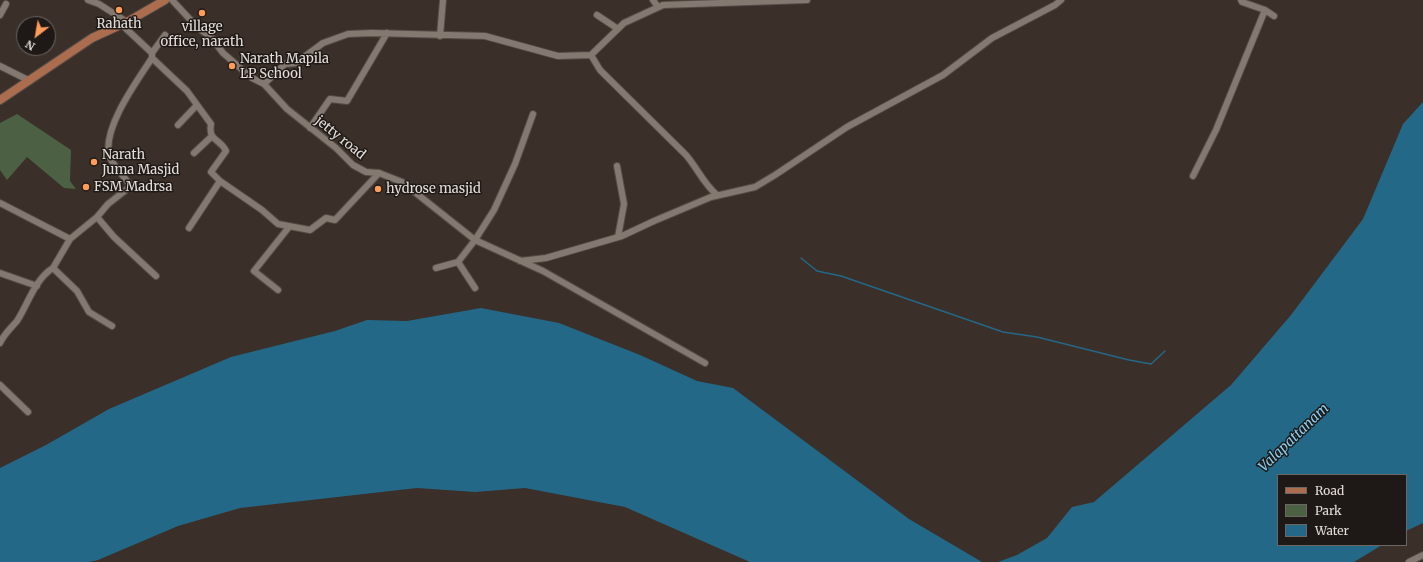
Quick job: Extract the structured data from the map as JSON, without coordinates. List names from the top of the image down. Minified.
{"streets":{"street":["jetty road"]},"water":["Valapattanam"],"places":["Rahath","village office, narath","Narath Mapila LP School","Narath Juma Masjid","FSM Madrsa","hydrose masjid"],"legend":["Road","Park","Water"],"north":"bottom left"}
